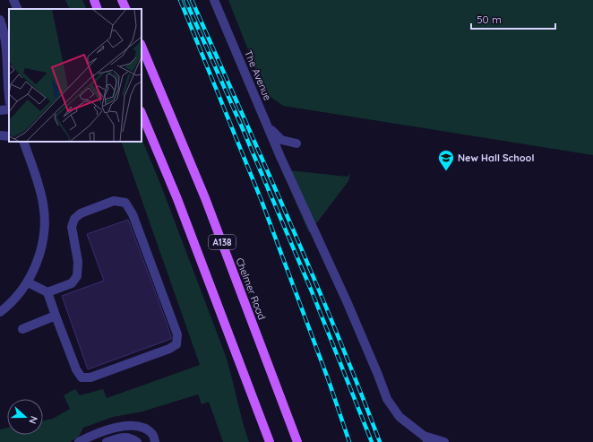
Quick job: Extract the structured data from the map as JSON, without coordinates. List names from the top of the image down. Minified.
{"streets":{"main road":["A138","Chelmer Road"],"street":["The Avenue"]},"places":{"school or university":["New Hall School"]},"scale_bar":"50 m","north":"right"}
